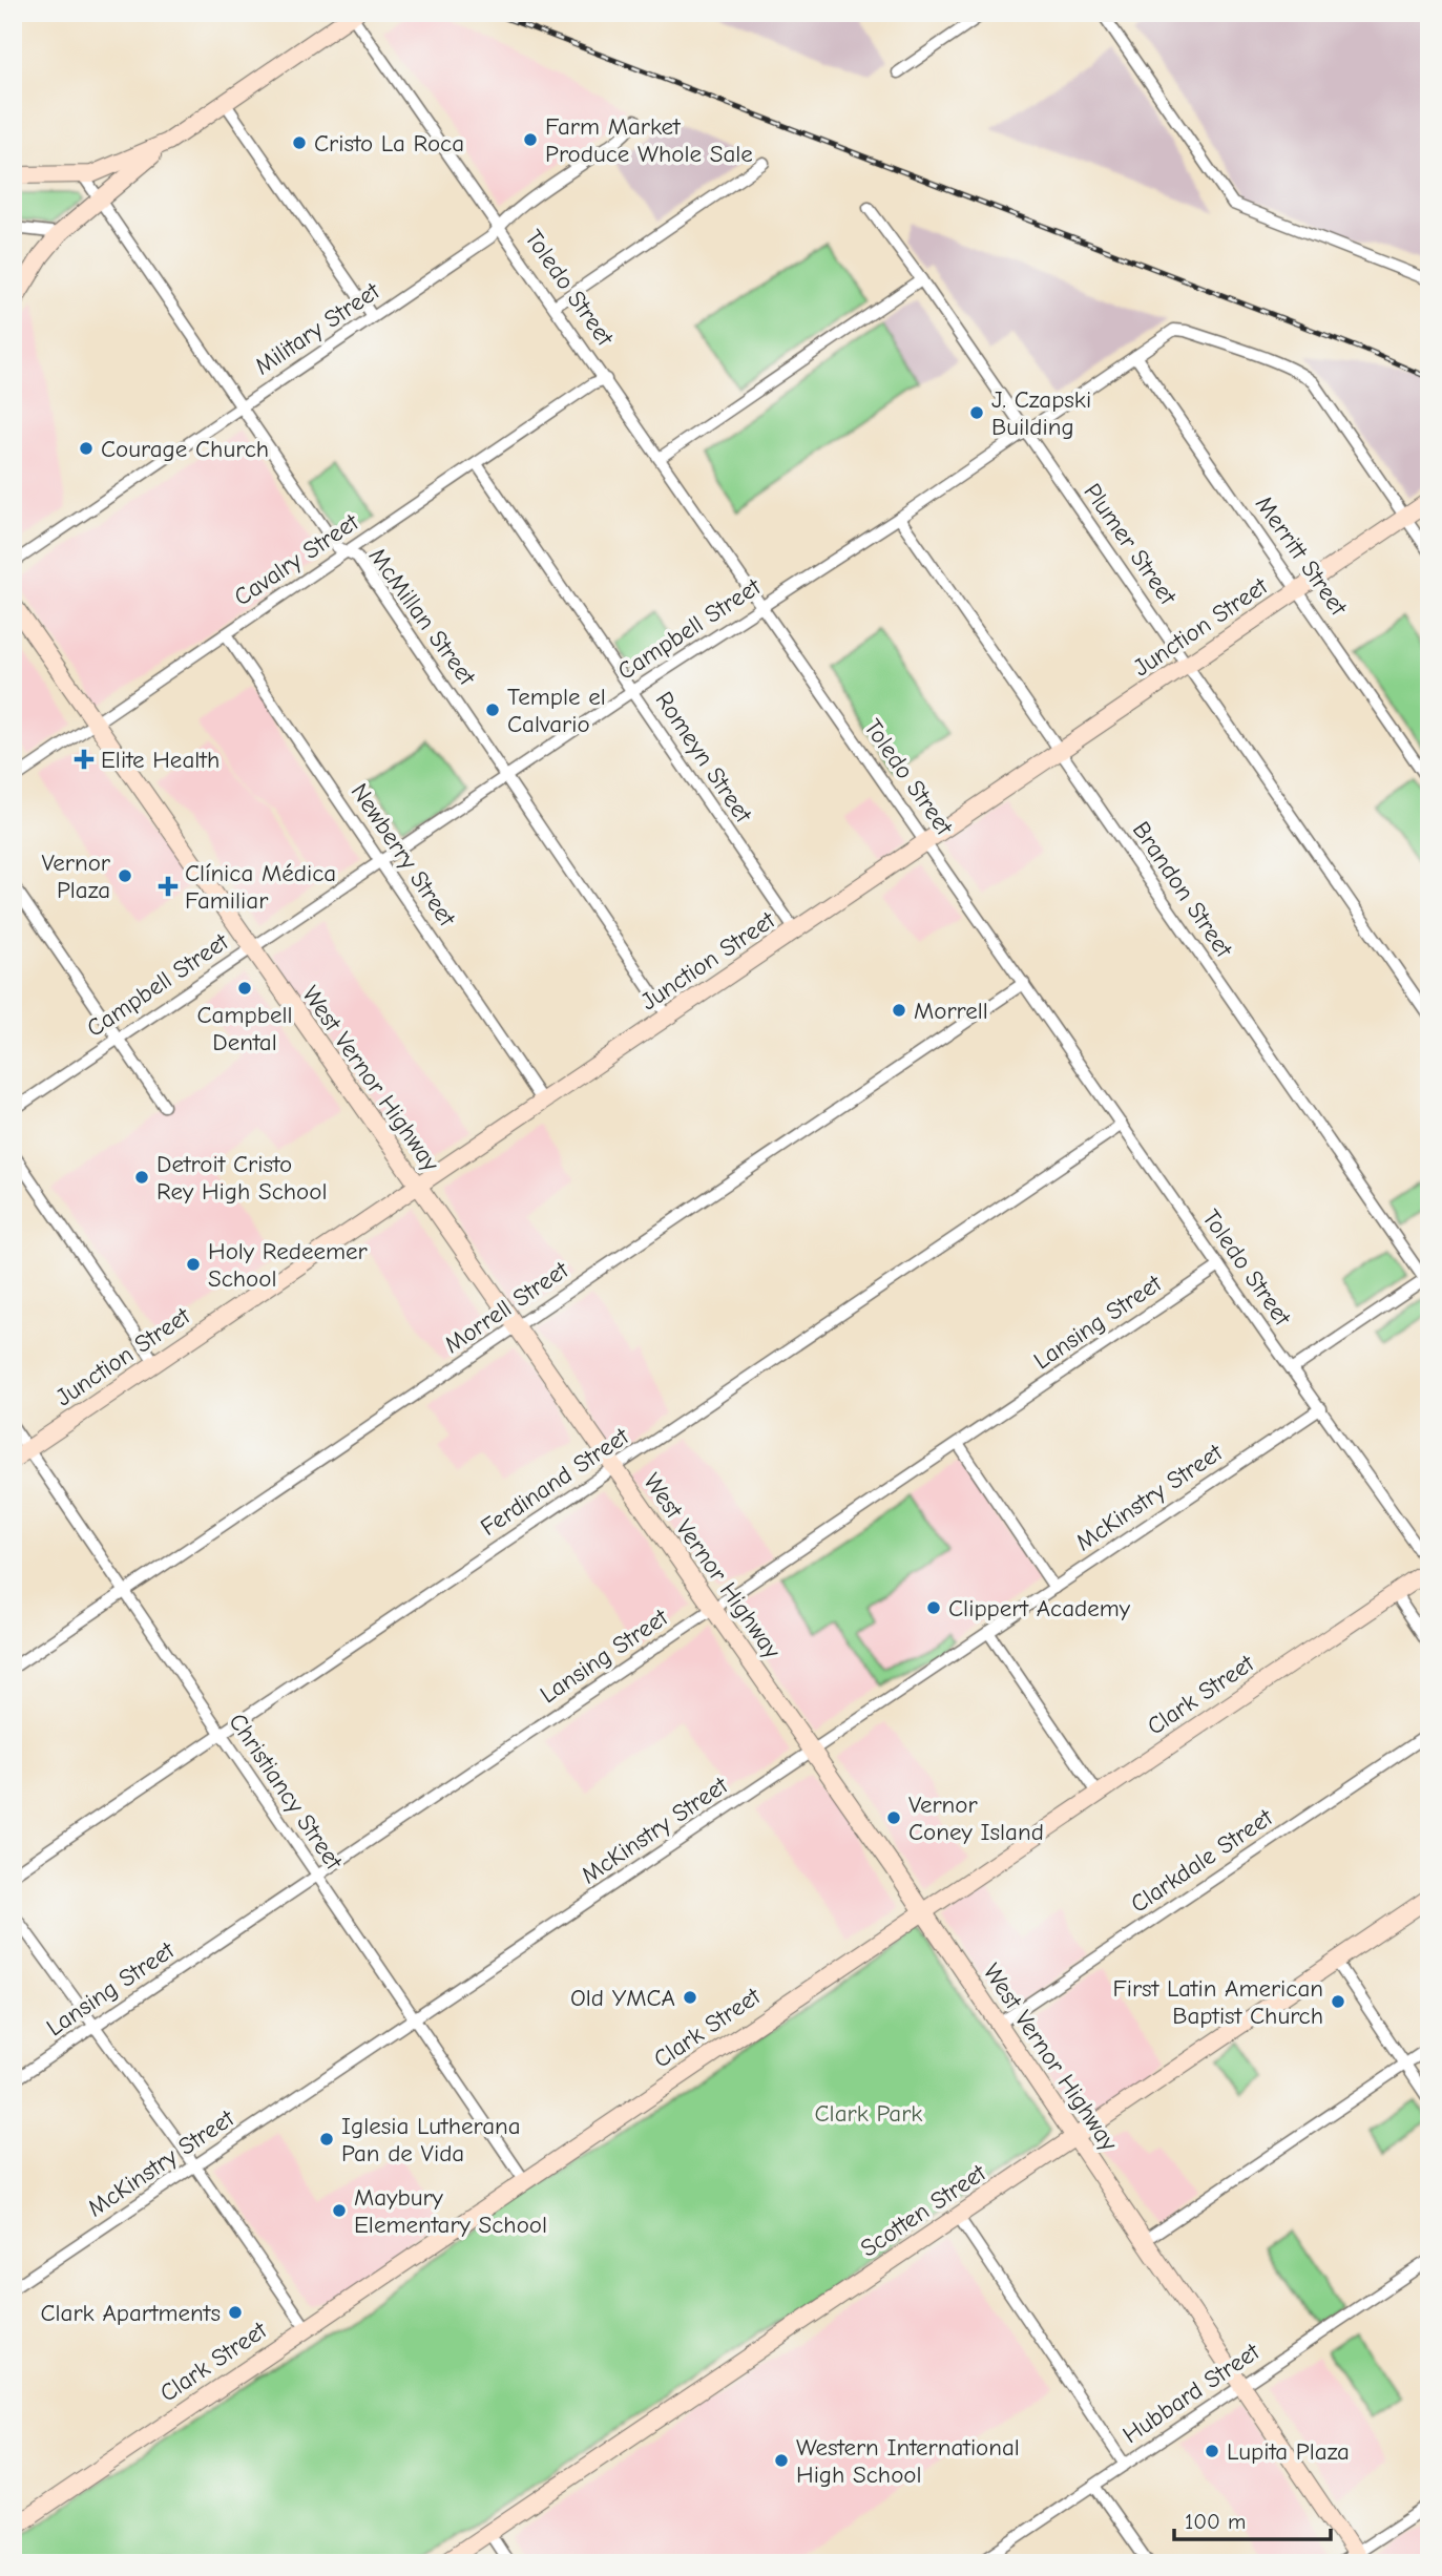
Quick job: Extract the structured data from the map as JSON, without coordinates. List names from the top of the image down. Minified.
{"streets":{"street":["Toledo Street","Military Street","Plumer Street","Merritt Street","Cavalry Street","McMillan Street","Junction Street","Campbell Street","Romeyn Street","Newberry Street","Brandon Street","West Vernor Highway","Morrell Street","Lansing Street","Ferdinand Street","McKinstry Street","Clark Street","Christiancy Street","Clarkdale Street","Scotten Street","Hubbard Street"]},"crossings":[["Toledo Street","Military Street"],["Toledo Street","Cavalry Street"],["Toledo Street","Junction Street"],["Toledo Street","Campbell Street"],["Toledo Street","Morrell Street"],["Toledo Street","Lansing Street"],["Toledo Street","Ferdinand Street"],["Toledo Street","McKinstry Street"],["Military Street","McMillan Street"],["Plumer Street","Junction Street"],["Plumer Street","Campbell Street"],["Merritt Street","Junction Street"],["Merritt Street","Campbell Street"],["Cavalry Street","McMillan Street"],["Cavalry Street","Romeyn Street"],["Cavalry Street","Newberry Street"],["Cavalry Street","West Vernor Highway"],["McMillan Street","Junction Street"],["McMillan Street","Campbell Street"],["Junction Street","Campbell Street"],["Junction Street","Romeyn Street"],["Junction Street","Newberry Street"],["Junction Street","Brandon Street"],["Junction Street","West Vernor Highway"],["Junction Street","Christiancy Street"],["Campbell Street","Romeyn Street"],["Campbell Street","Newberry Street"],["Campbell Street","Brandon Street"],["Campbell Street","West Vernor Highway"],["West Vernor Highway","Morrell Street"],["West Vernor Highway","Lansing Street"],["West Vernor Highway","Ferdinand Street"],["West Vernor Highway","McKinstry Street"],["West Vernor Highway","Clark Street"],["West Vernor Highway","Clarkdale Street"],["West Vernor Highway","Scotten Street"],["West Vernor Highway","Hubbard Street"],["Morrell Street","Christiancy Street"],["Lansing Street","Christiancy Street"],["Ferdinand Street","Christiancy Street"],["McKinstry Street","Christiancy Street"],["Clark Street","Christiancy Street"]],"parks":["Clark Park"],"places":{"other":["Farm Market Produce Whole Sale","Cristo La Roca","J. Czapski Building","Courage Church","Temple el Calvario","Vernor Plaza","Campbell Dental","Morrell","Detroit Cristo Rey High School","Holy Redeemer School","Clippert Academy","Vernor Coney Island","Old YMCA","First Latin American Baptist Church","Iglesia Lutherana Pan de Vida","Maybury Elementary School","Clark Apartments","Lupita Plaza","Western International High School"],"health":["Elite Health","Clínica Médica Familiar"]},"scale_bar":"100 m"}
